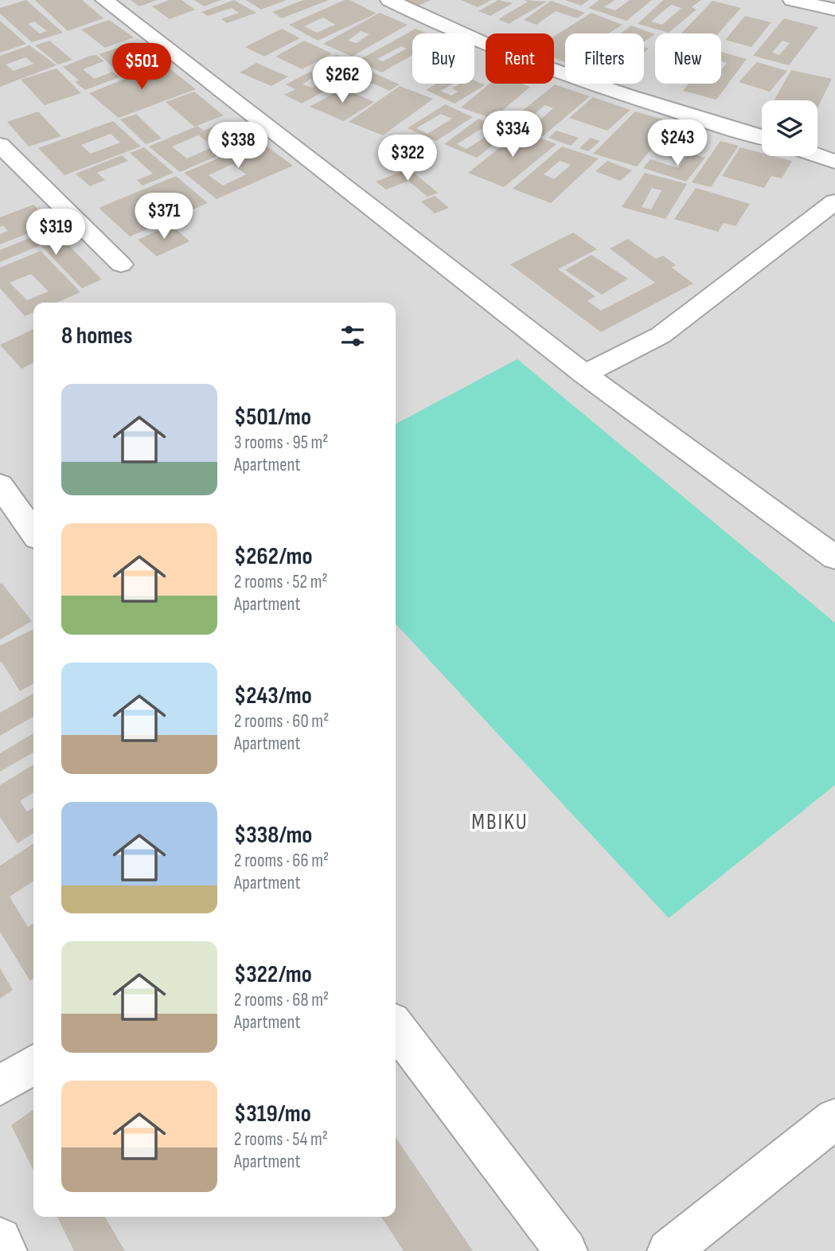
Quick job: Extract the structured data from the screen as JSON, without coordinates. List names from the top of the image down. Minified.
{"districts":["MBIKU"],"page":{"chip":["Buy","Rent","Filters","New"],"price":["$501","$262","$334","$243","$338","$322","$371","$319"],"heading":"8 homes","list":[{"name":"$501/mo","note":"3 rooms · 95 m² · Apartment"},{"name":"$262/mo","note":"2 rooms · 52 m² · Apartment"},{"name":"$243/mo","note":"2 rooms · 60 m² · Apartment"},{"name":"$338/mo","note":"2 rooms · 66 m² · Apartment"},{"name":"$322/mo","note":"2 rooms · 68 m² · Apartment"},{"name":"$319/mo","note":"2 rooms · 54 m² · Apartment"}]}}
